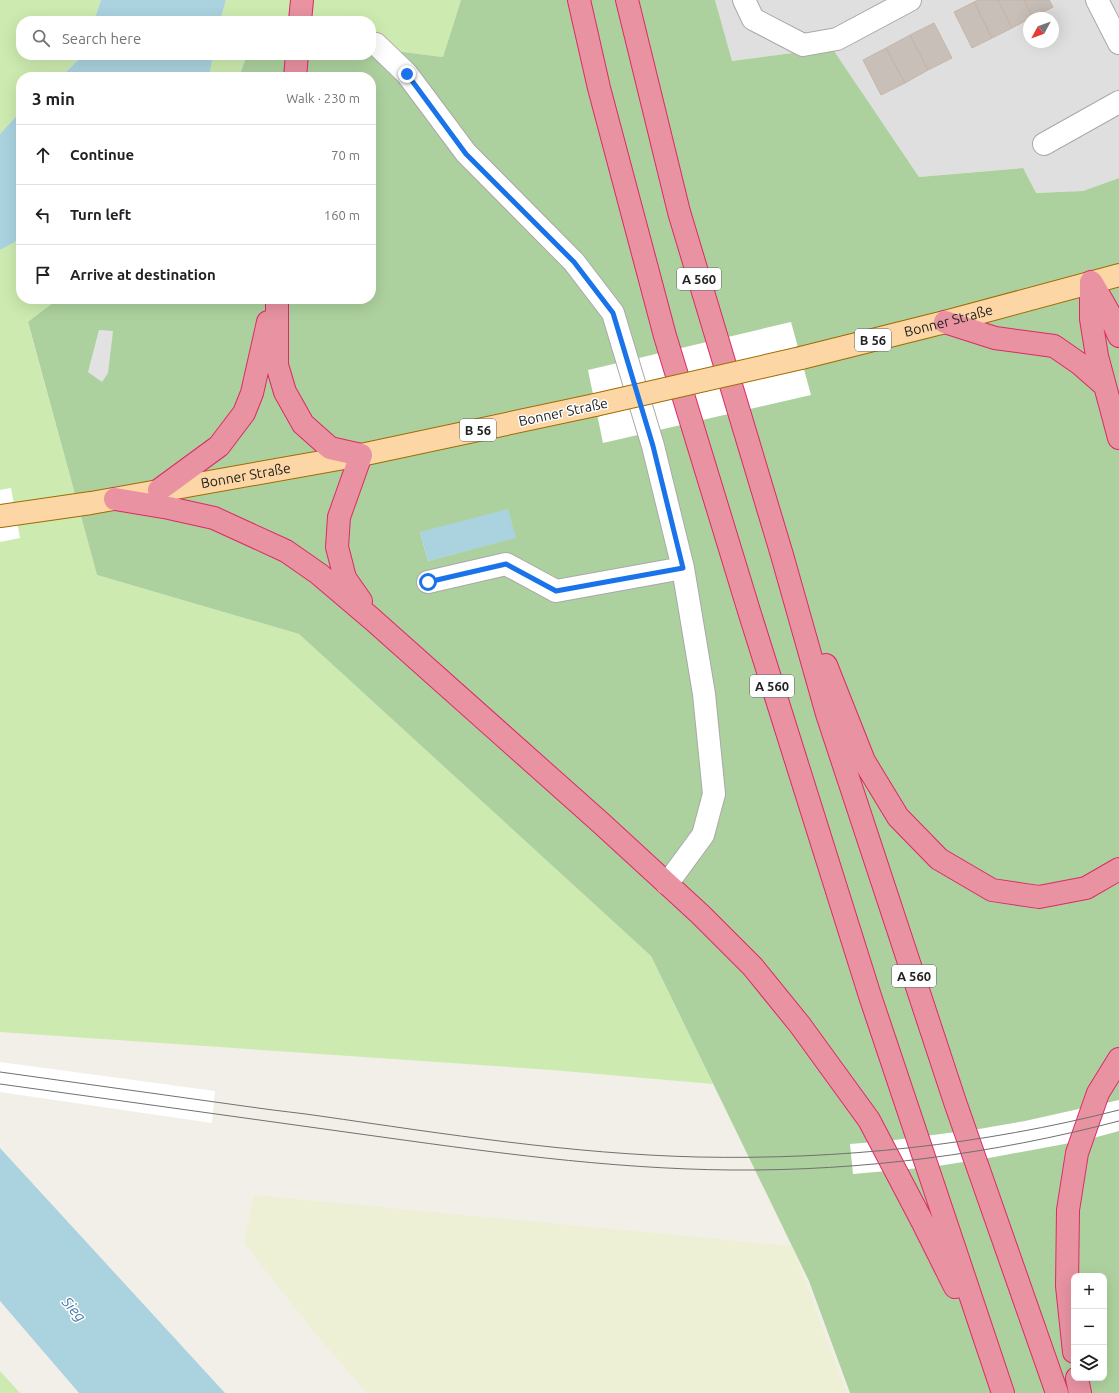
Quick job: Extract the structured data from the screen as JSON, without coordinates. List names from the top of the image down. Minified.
{"streets":{"highway":["A 560"],"main road":["Bonner Straße","B 56"]},"water":["Sieg"],"north":"bottom left","page":{"search":"Search here","heading":["3 min","Walk · 230 m"],"list":[["Continue","70 m"],["Turn left","160 m"],"Arrive at destination"],"map_buttons":["+","−"]}}
